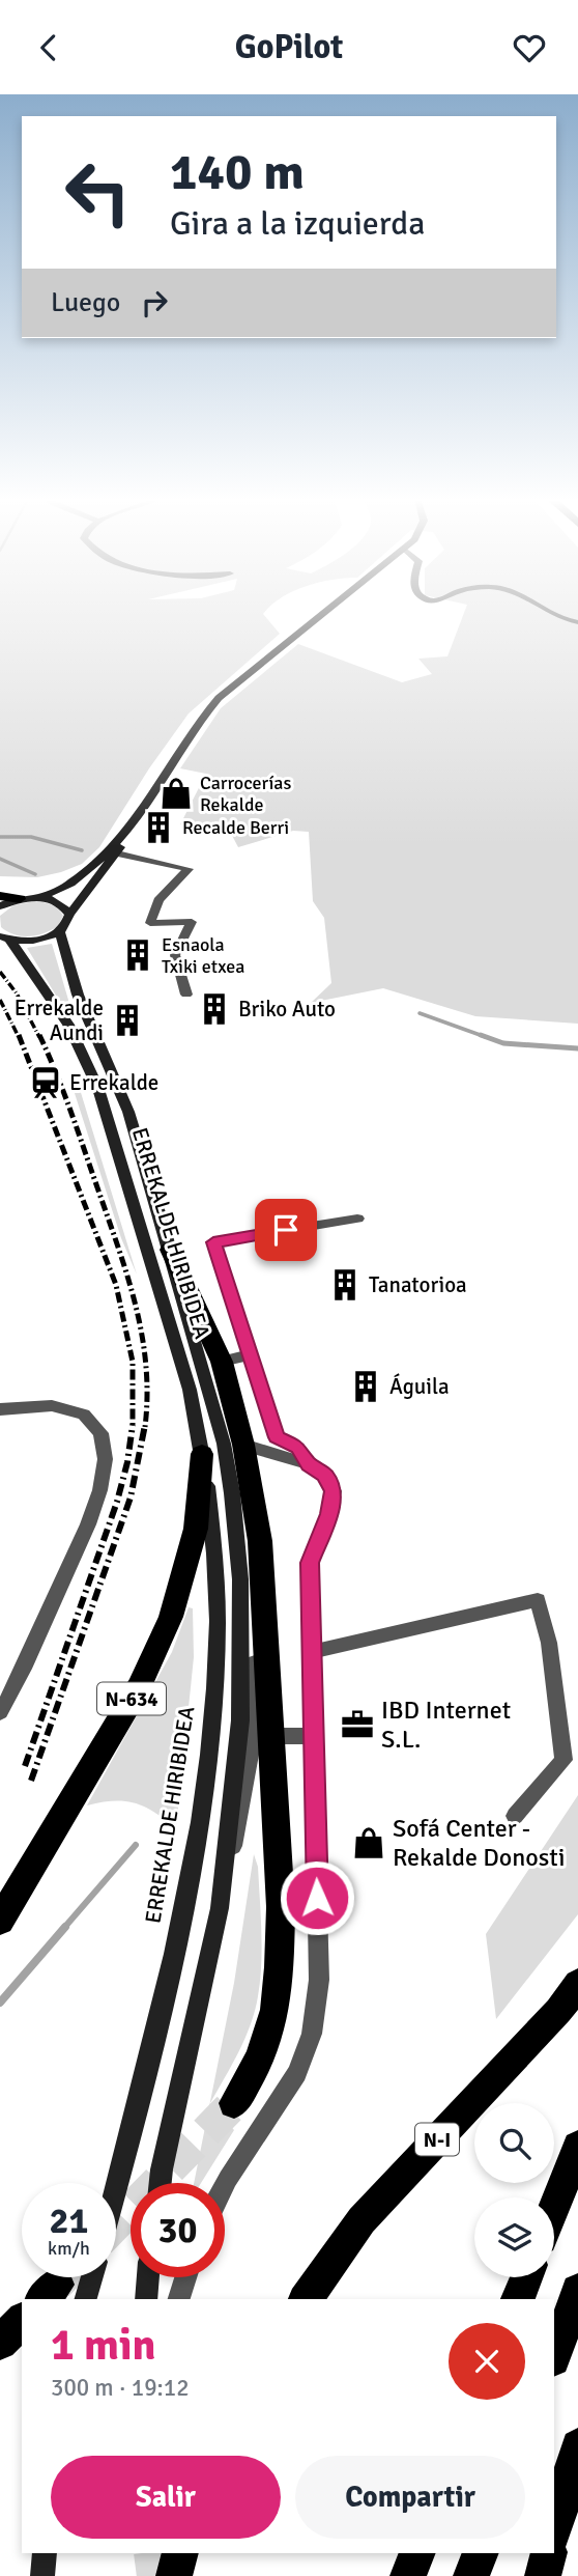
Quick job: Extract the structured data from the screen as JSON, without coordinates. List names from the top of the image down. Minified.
{"streets":{"highway":["N-634","N-I"],"main road":["ERREKALDE HIRIBIDEA"]},"crossings":[["ERREKALDE HIRIBIDEA","N-634"]],"places":{"shop":["Carrocerías Rekalde","Sofá Center - Rekalde Donosti"],"building":["Recalde Berri","Esnaola Txiki etxea","Briko Auto","Errekalde Aundi","Tanatorioa","Águila"],"station":["Errekalde"],"office":["IBD Internet S.L."]},"page":{"header":"GoPilot","turn":["140 m","Gira a la izquierda"],"then":"Luego","speed":"21 km/h","limit":"30","heading":["1 min","300 m · 19:12"],"buttons":["Salir","Compartir"]}}
